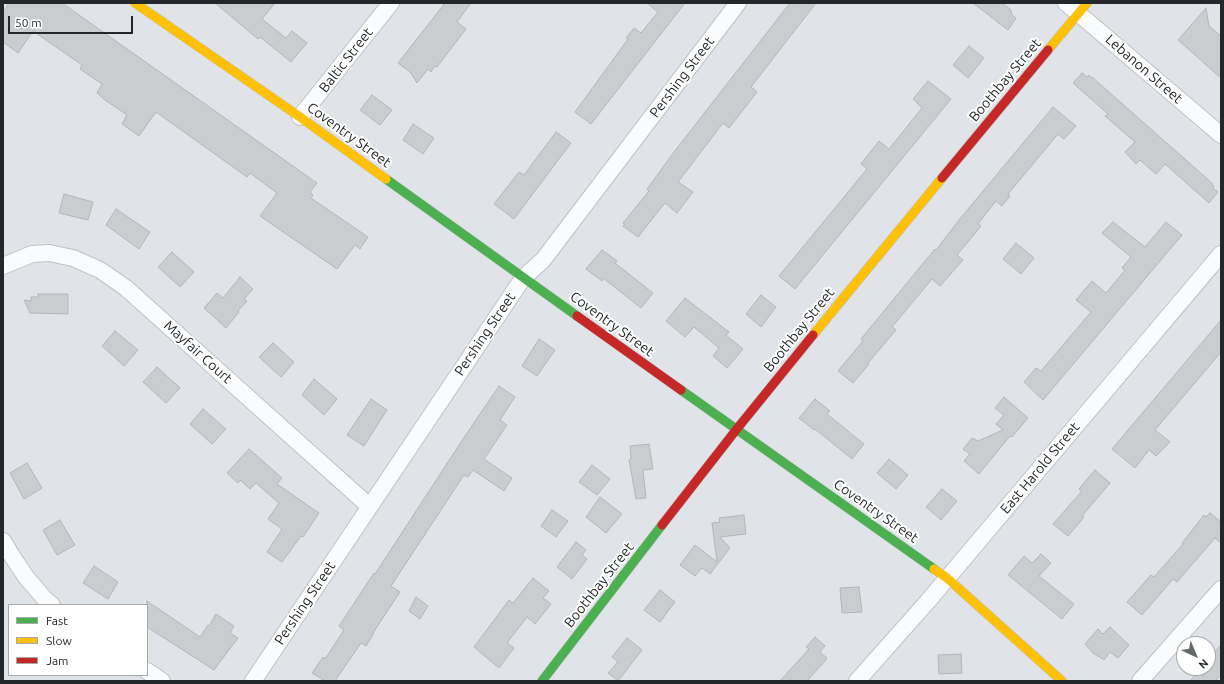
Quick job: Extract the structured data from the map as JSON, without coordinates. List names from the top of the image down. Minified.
{"streets":{"street":["Baltic Street","Lebanon Street","Pershing Street","Boothbay Street","Coventry Street","Mayfair Court","East Harold Street"]},"crossings":[["Baltic Street","Coventry Street"],["Lebanon Street","Boothbay Street"],["Pershing Street","Coventry Street"],["Pershing Street","Mayfair Court"],["Boothbay Street","Coventry Street"],["Coventry Street","East Harold Street"]],"legend":["Fast","Slow","Jam"],"scale_bar":"50 m","north":"bottom right"}
